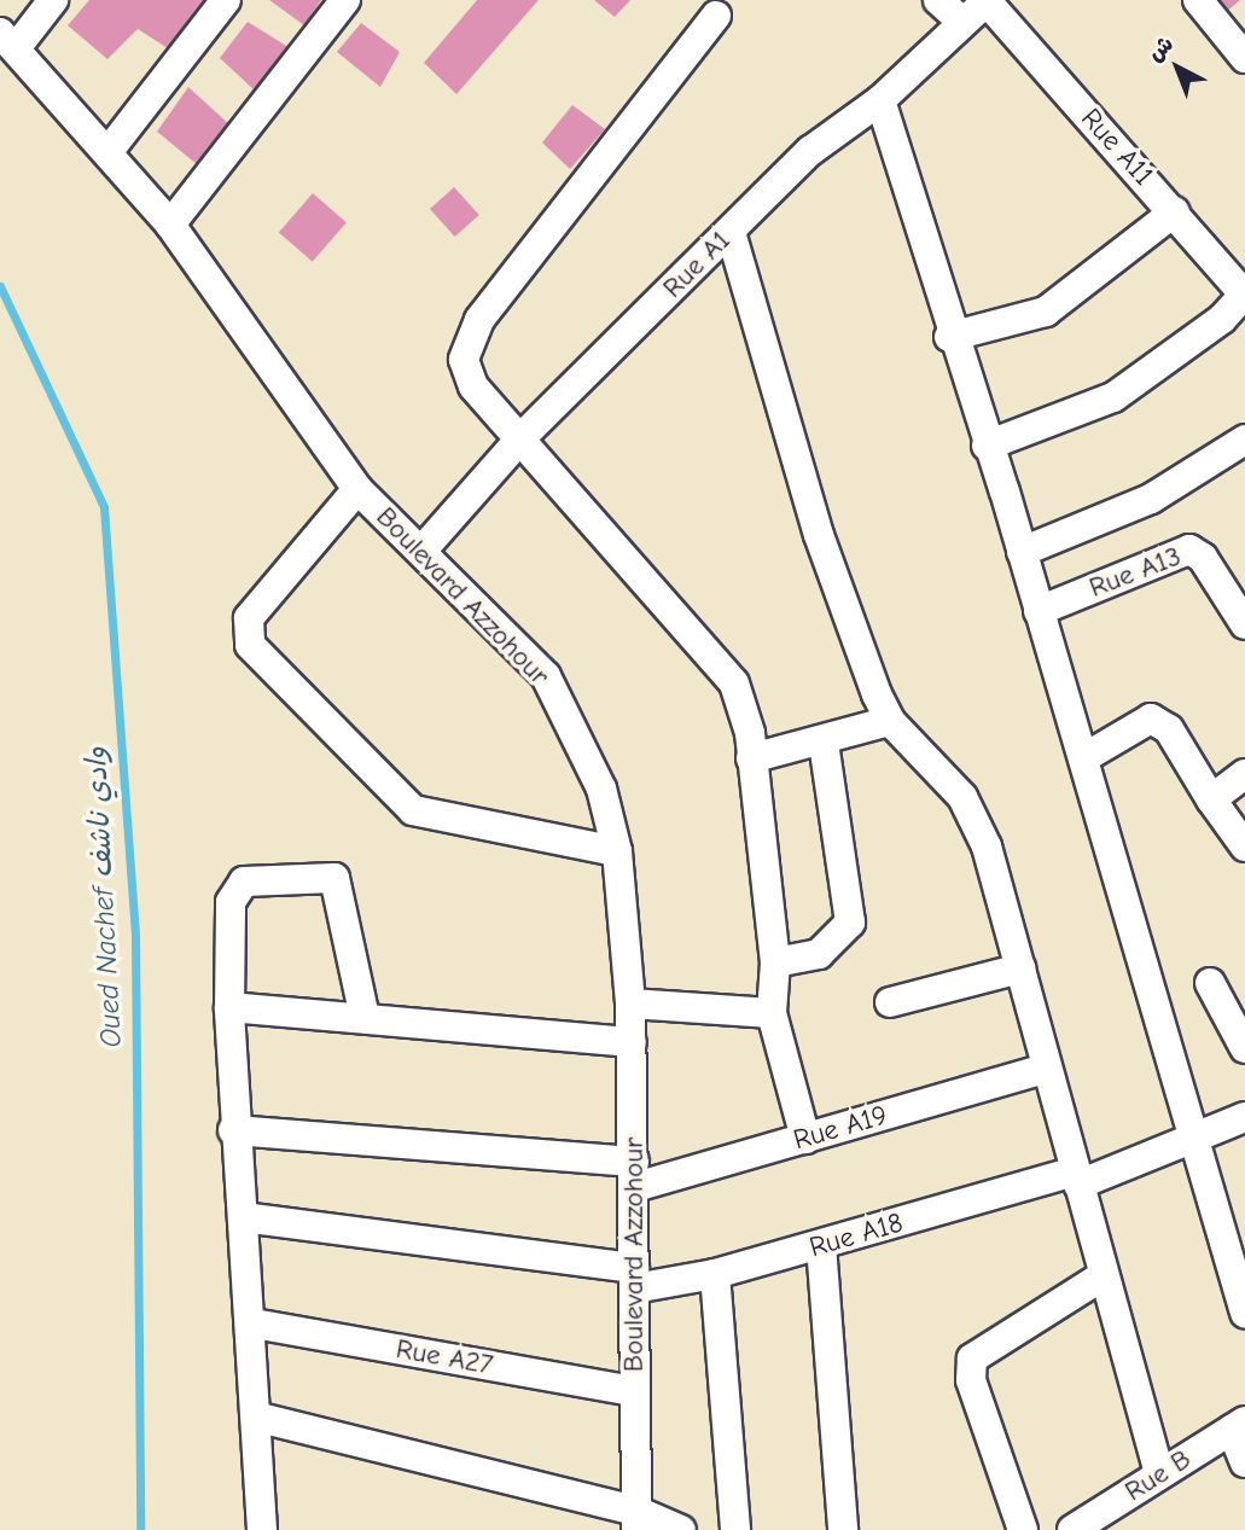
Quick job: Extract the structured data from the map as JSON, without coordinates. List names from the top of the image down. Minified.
{"streets":{"street":["Rue A11","Rue A1","Rue A13","Boulevard Azzohour","Rue A19","Rue A18","Rue A27","Rue B"]},"crossings":[["Rue A11","Rue A1"],["Rue A1","Boulevard Azzohour"],["Boulevard Azzohour","Rue A19"],["Boulevard Azzohour","Rue A18"],["Boulevard Azzohour","Rue A27"]],"water":["Oued Nachef وادي ناشف"],"north":"top left"}
